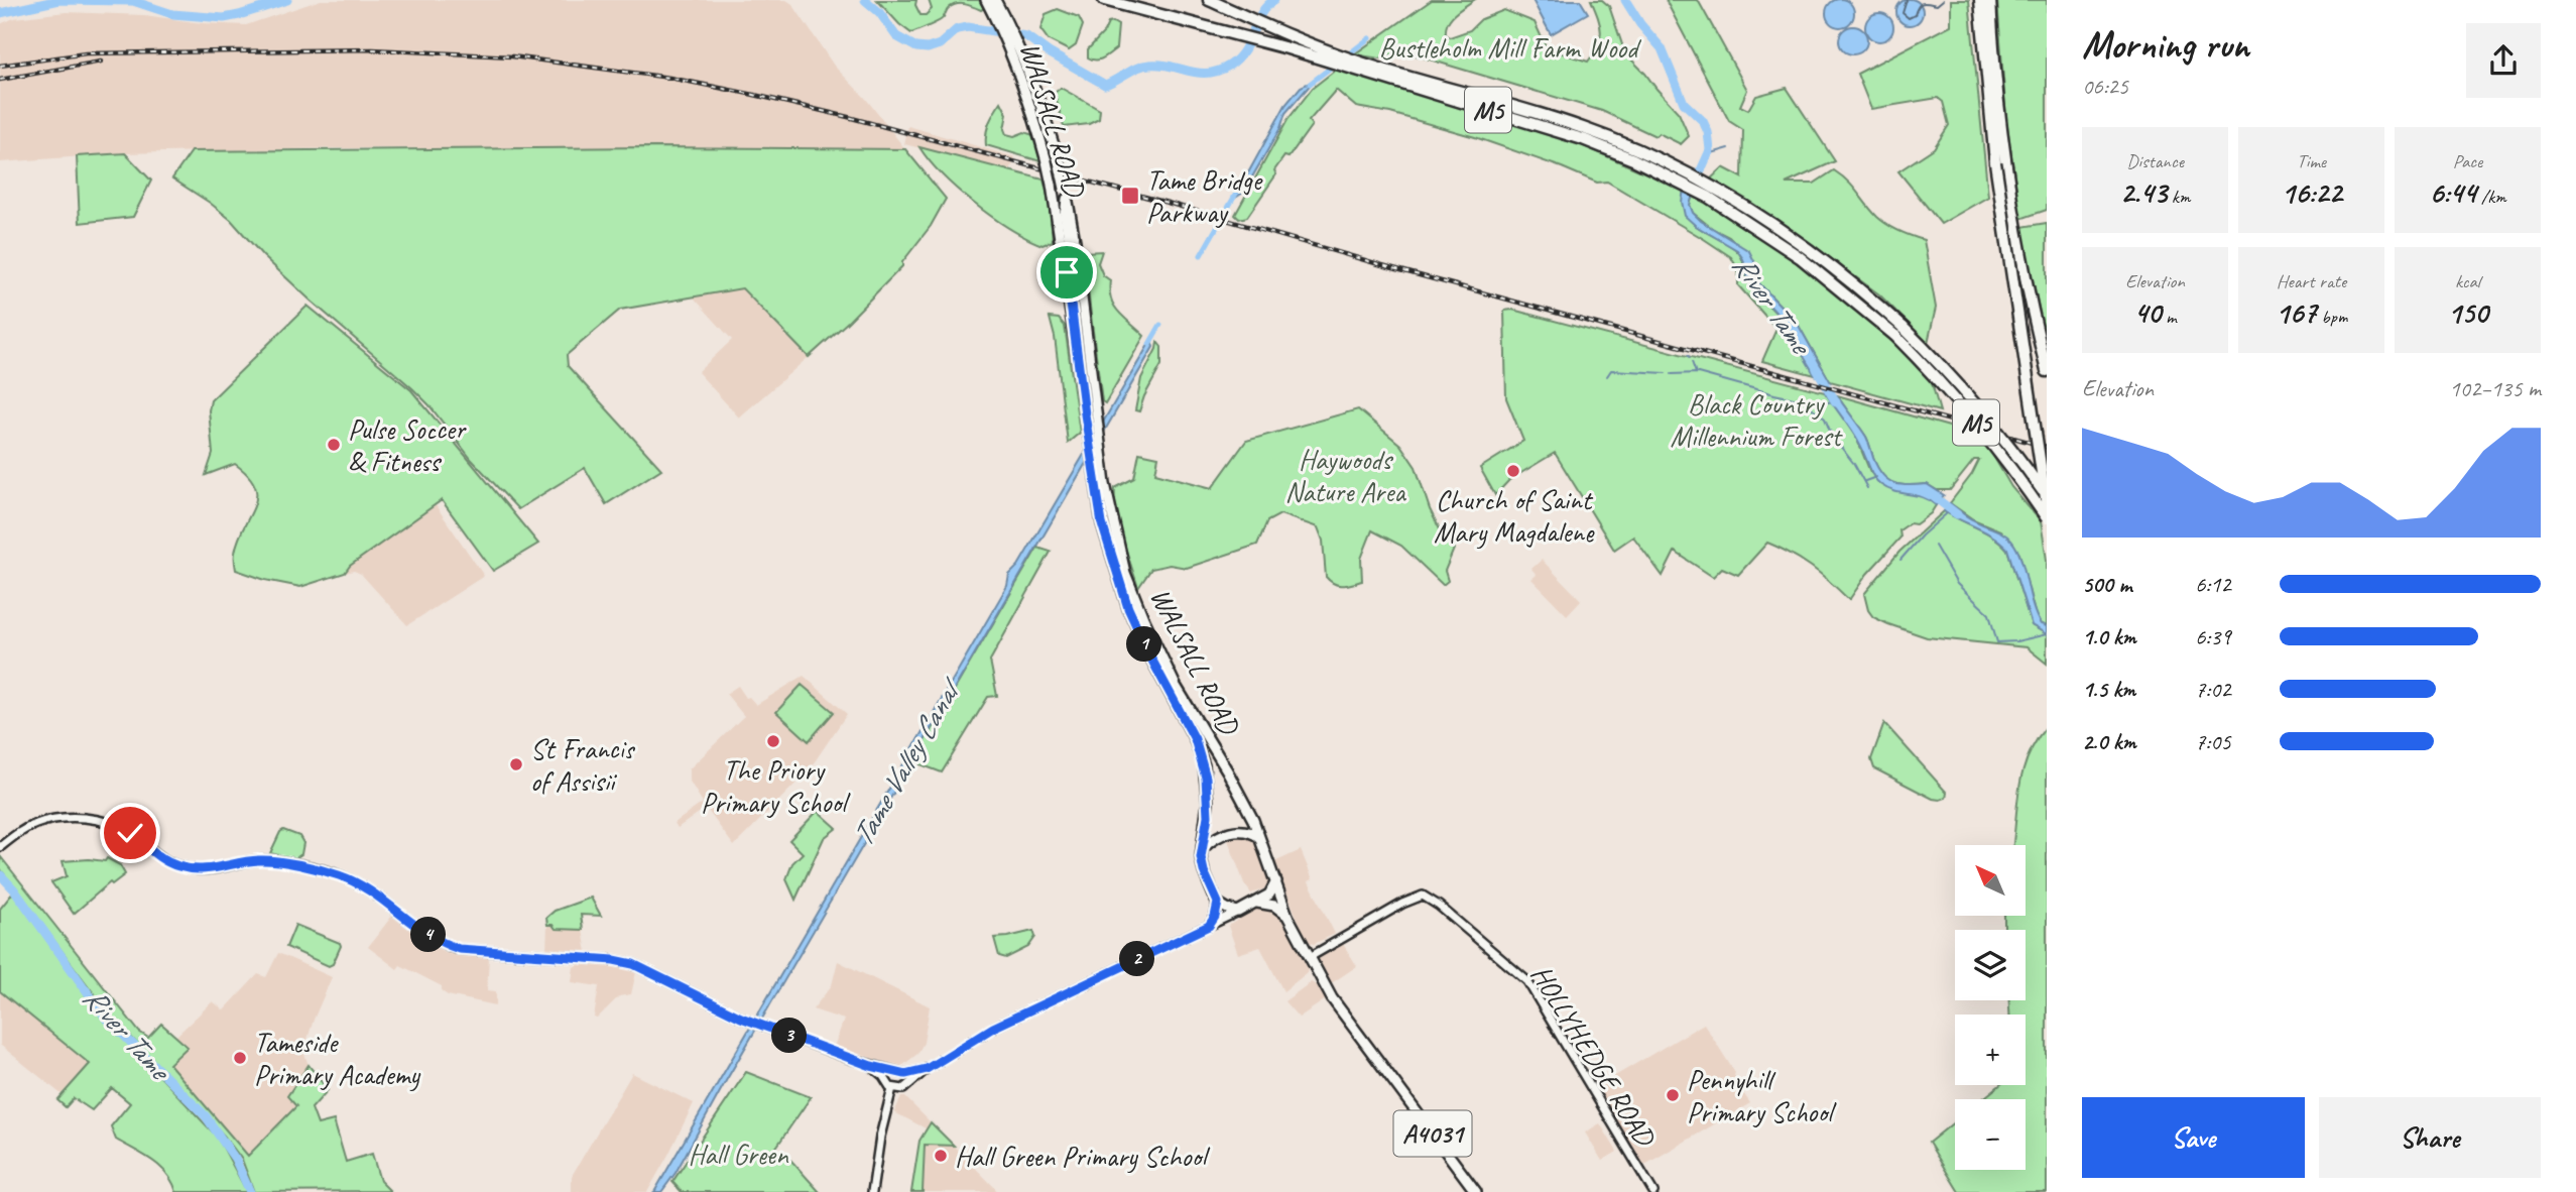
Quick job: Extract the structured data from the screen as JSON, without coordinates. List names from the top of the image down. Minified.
{"streets":{"highway":["M5"],"main road":["WALSALL ROAD","A4031"],"street":["HOLLYHEDGE ROAD"]},"water":["River Tame","Tame Valley Canal"],"parks":["Bustleholm Mill Farm Wood","Black Country Millennium Forest","Haywoods Nature Area","Hall Green"],"places":{"transit":["Tame Bridge Parkway"],"other":["Pulse Soccer & Fitness","Church of Saint Mary Magdalene","The Priory Primary School","St Francis of Assisii","Tameside Primary Academy","Pennyhill Primary School","Hall Green Primary School"]},"north":"top left","page":{"heading":["Morning run","06:25"],"stats":[["Distance","2.43 km"],["Time","16:22"],["Pace","6:44 /km"],["Elevation","40 m"],["Heart rate","167 bpm"],["kcal","150"]],"chart":["Elevation","102–135 m"],"list":[{"name":"500 m","note":"6:12"},{"name":"1.0 km","note":"6:39"},{"name":"1.5 km","note":"7:02"},{"name":"2.0 km","note":"7:05"}],"pins":["1","4","2","3"],"map_buttons":["+","−"],"buttons":["Save","Share"]}}
